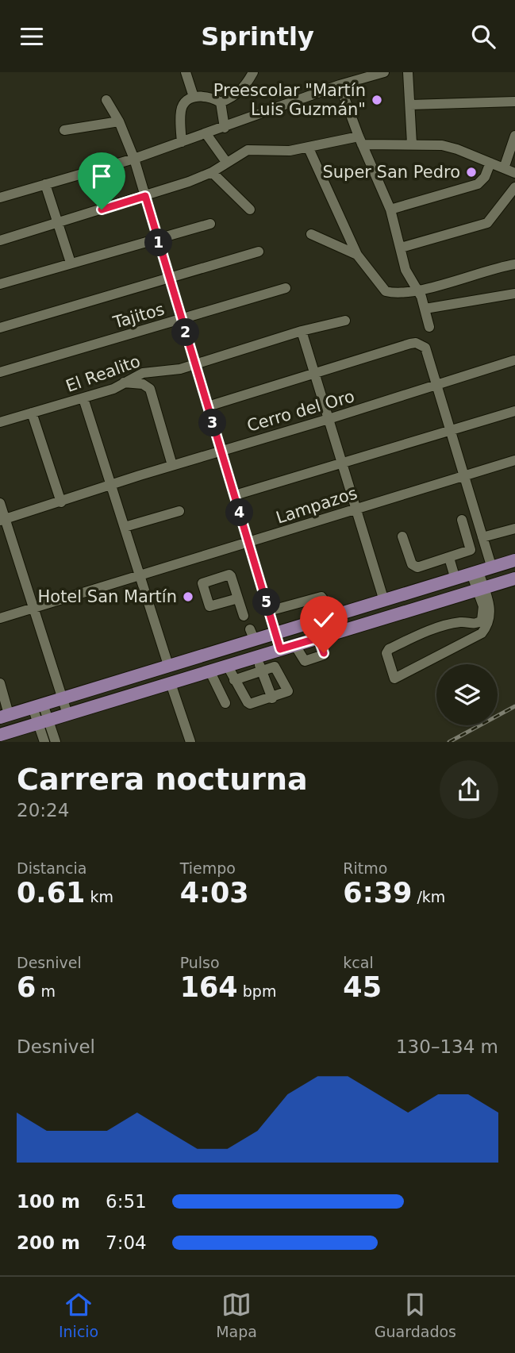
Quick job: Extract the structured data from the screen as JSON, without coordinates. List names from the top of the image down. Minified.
{"streets":{"street":["Tajitos","El Realito","Cerro del Oro","Lampazos"]},"places":["Preescolar \"Martín Luis Guzmán\"","Super San Pedro","Hotel San Martín"],"page":{"header":"Sprintly","pins":["1","2","3","4","5"],"heading":["Carrera nocturna","20:24"],"stats":[["Distancia","0.61 km"],["Tiempo","4:03"],["Ritmo","6:39 /km"],["Desnivel","6 m"],["Pulso","164 bpm"],["kcal","45"]],"chart":["Desnivel","130–134 m"],"list":[{"name":"100 m","note":"6:51"},{"name":"200 m","note":"7:04"}],"tabs":["Inicio","Mapa","Guardados"]}}
